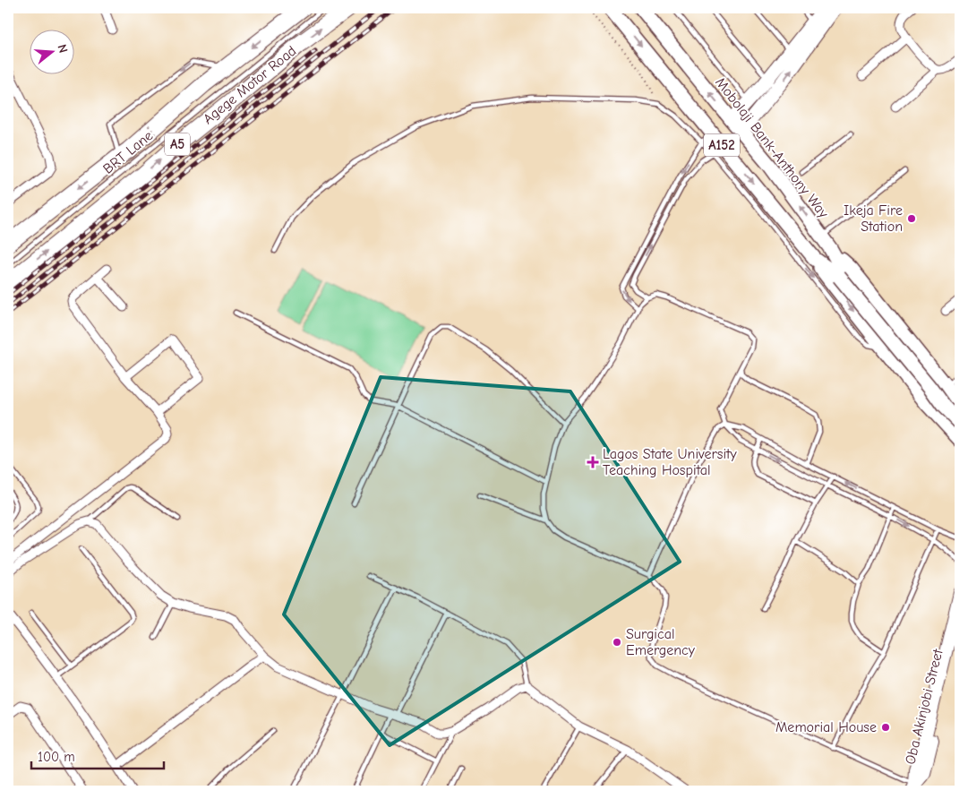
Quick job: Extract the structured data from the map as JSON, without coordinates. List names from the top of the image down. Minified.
{"streets":{"highway":["Agege Motor Road","A5"],"main road":["A152","Mobolaji Bank-Anthony Way"],"street":["Oba Akinjobi Street"],"lane":["BRT Lane"]},"places":{"other":["Ikeja Fire Station","Surgical Emergency","Memorial House"],"health":["Lagos State University Teaching Hospital"]},"scale_bar":"100 m","north":"right"}
